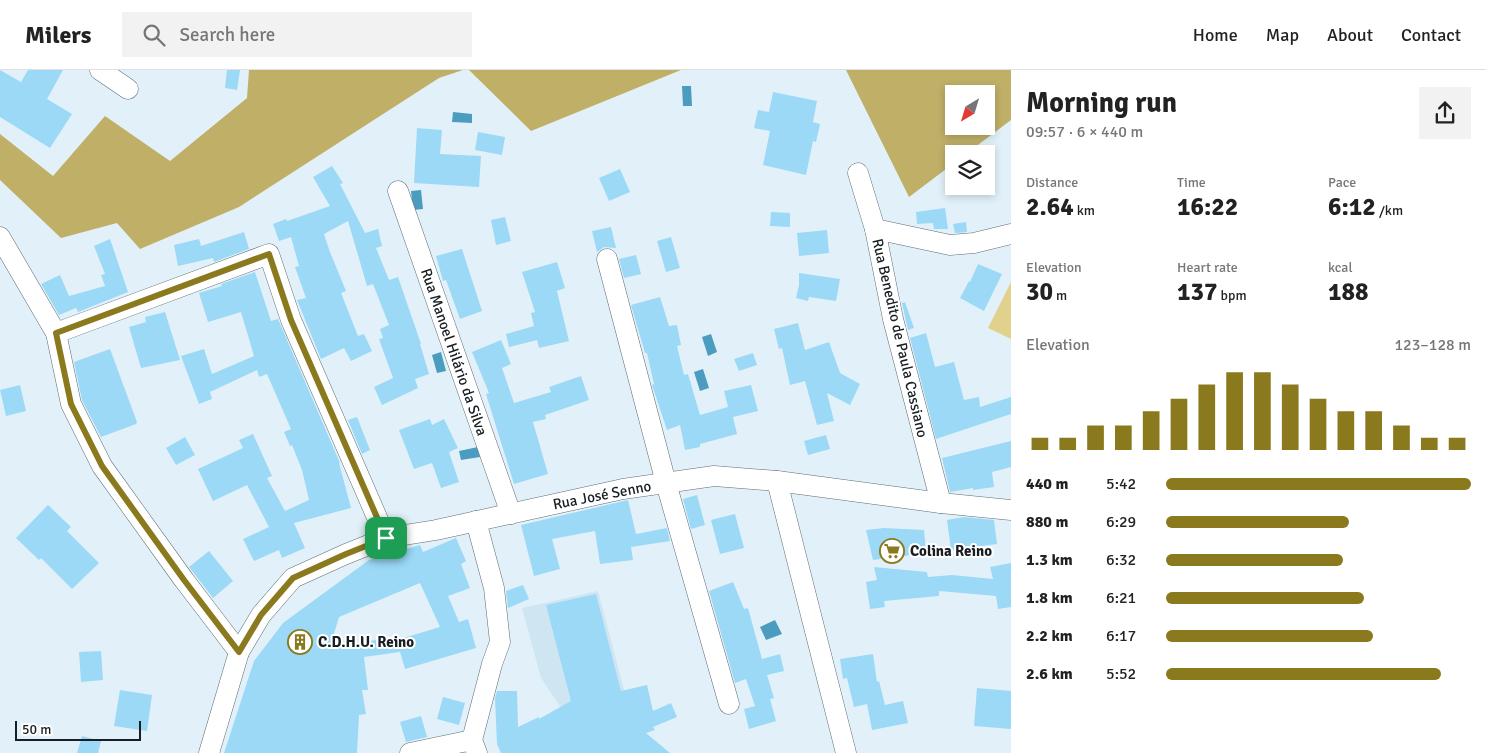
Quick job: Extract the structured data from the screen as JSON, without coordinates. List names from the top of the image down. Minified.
{"streets":{"street":["Rua Benedito de Paula Cassiano","Rua Manoel Hilário da Silva","Rua José Senno"]},"crossings":[["Rua Benedito de Paula Cassiano","Rua José Senno"],["Rua Manoel Hilário da Silva","Rua José Senno"]],"places":{"supermarket":["Colina Reino"],"building":["C.D.H.U. Reino"]},"scale_bar":"50 m","north":"bottom left","page":{"header":"Milers","search":"Search here","nav":["Home","Map","About","Contact"],"heading":["Morning run","09:57 · 6 × 440 m"],"stats":[["Distance","2.64 km"],["Time","16:22"],["Pace","6:12 /km"],["Elevation","30 m"],["Heart rate","137 bpm"],["kcal","188"]],"chart":["Elevation","123–128 m"],"list":[{"name":"440 m","note":"5:42"},{"name":"880 m","note":"6:29"},{"name":"1.3 km","note":"6:32"},{"name":"1.8 km","note":"6:21"},{"name":"2.2 km","note":"6:17"},{"name":"2.6 km","note":"5:52"}],"scale":"50 m"}}
